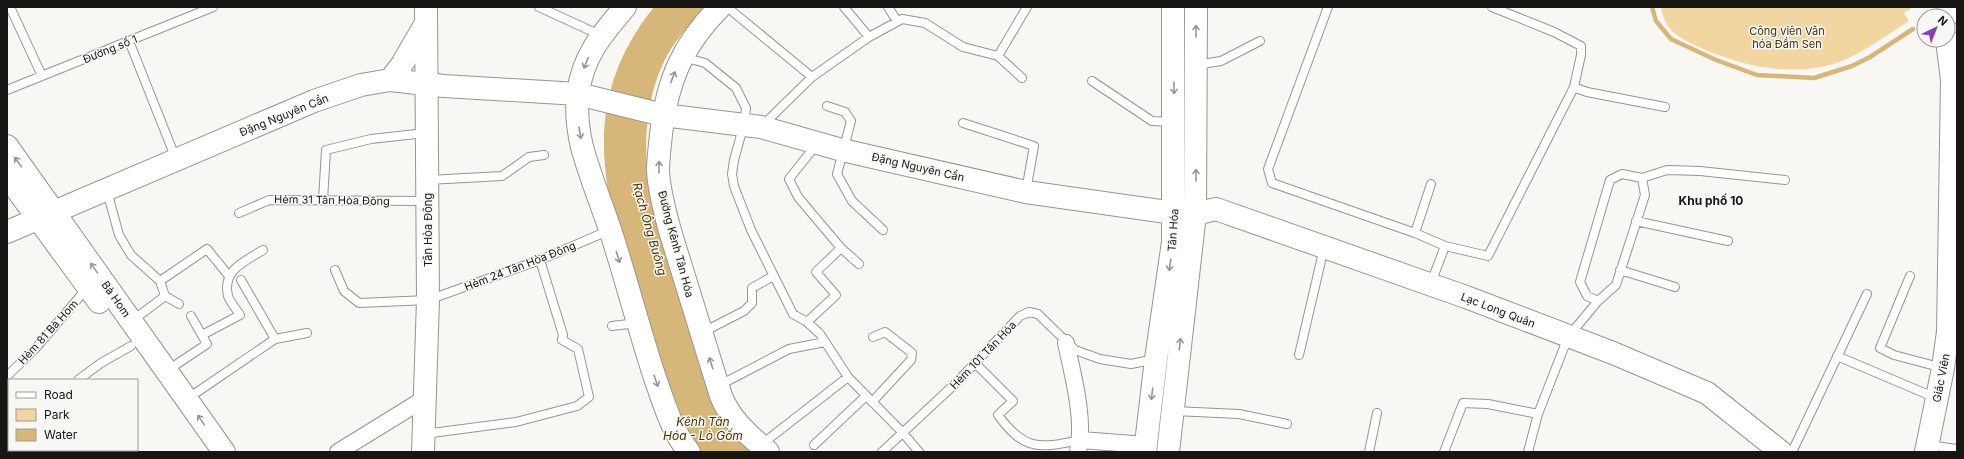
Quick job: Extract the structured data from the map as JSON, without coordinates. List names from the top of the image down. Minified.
{"streets":{"main road":["Đặng Nguyên Cẩn","Tân Hòa Đông","Tân Hóa","Đường Kênh Tân Hóa","Bà Hom","Lạc Long Quân","Giác Viên"],"lane":["Đường số 1","Hẻm 31 Tân Hòa Đông","Hẻm 24 Tân Hòa Đông","Hẻm 81 Bà Hom","Hẻm 101 Tân Hóa"]},"crossings":[["Đặng Nguyên Cẩn","Tân Hòa Đông"],["Đặng Nguyên Cẩn","Tân Hóa"],["Đặng Nguyên Cẩn","Đường Kênh Tân Hóa"],["Đặng Nguyên Cẩn","Bà Hom"],["Đặng Nguyên Cẩn","Lạc Long Quân"],["Hẻm 31 Tân Hòa Đông","Tân Hòa Đông"],["Tân Hòa Đông","Hẻm 24 Tân Hòa Đông"],["Tân Hóa","Lạc Long Quân"],["Tân Hóa","Hẻm 101 Tân Hóa"],["Bà Hom","Hẻm 81 Bà Hom"]],"districts":["Khu phố 10"],"water":["Rạch Ông Buông","Kênh Tân Hóa - Lò Gốm"],"parks":["Công viên Văn hóa Đầm Sen"],"legend":["Road","Park","Water"],"north":"top right"}
